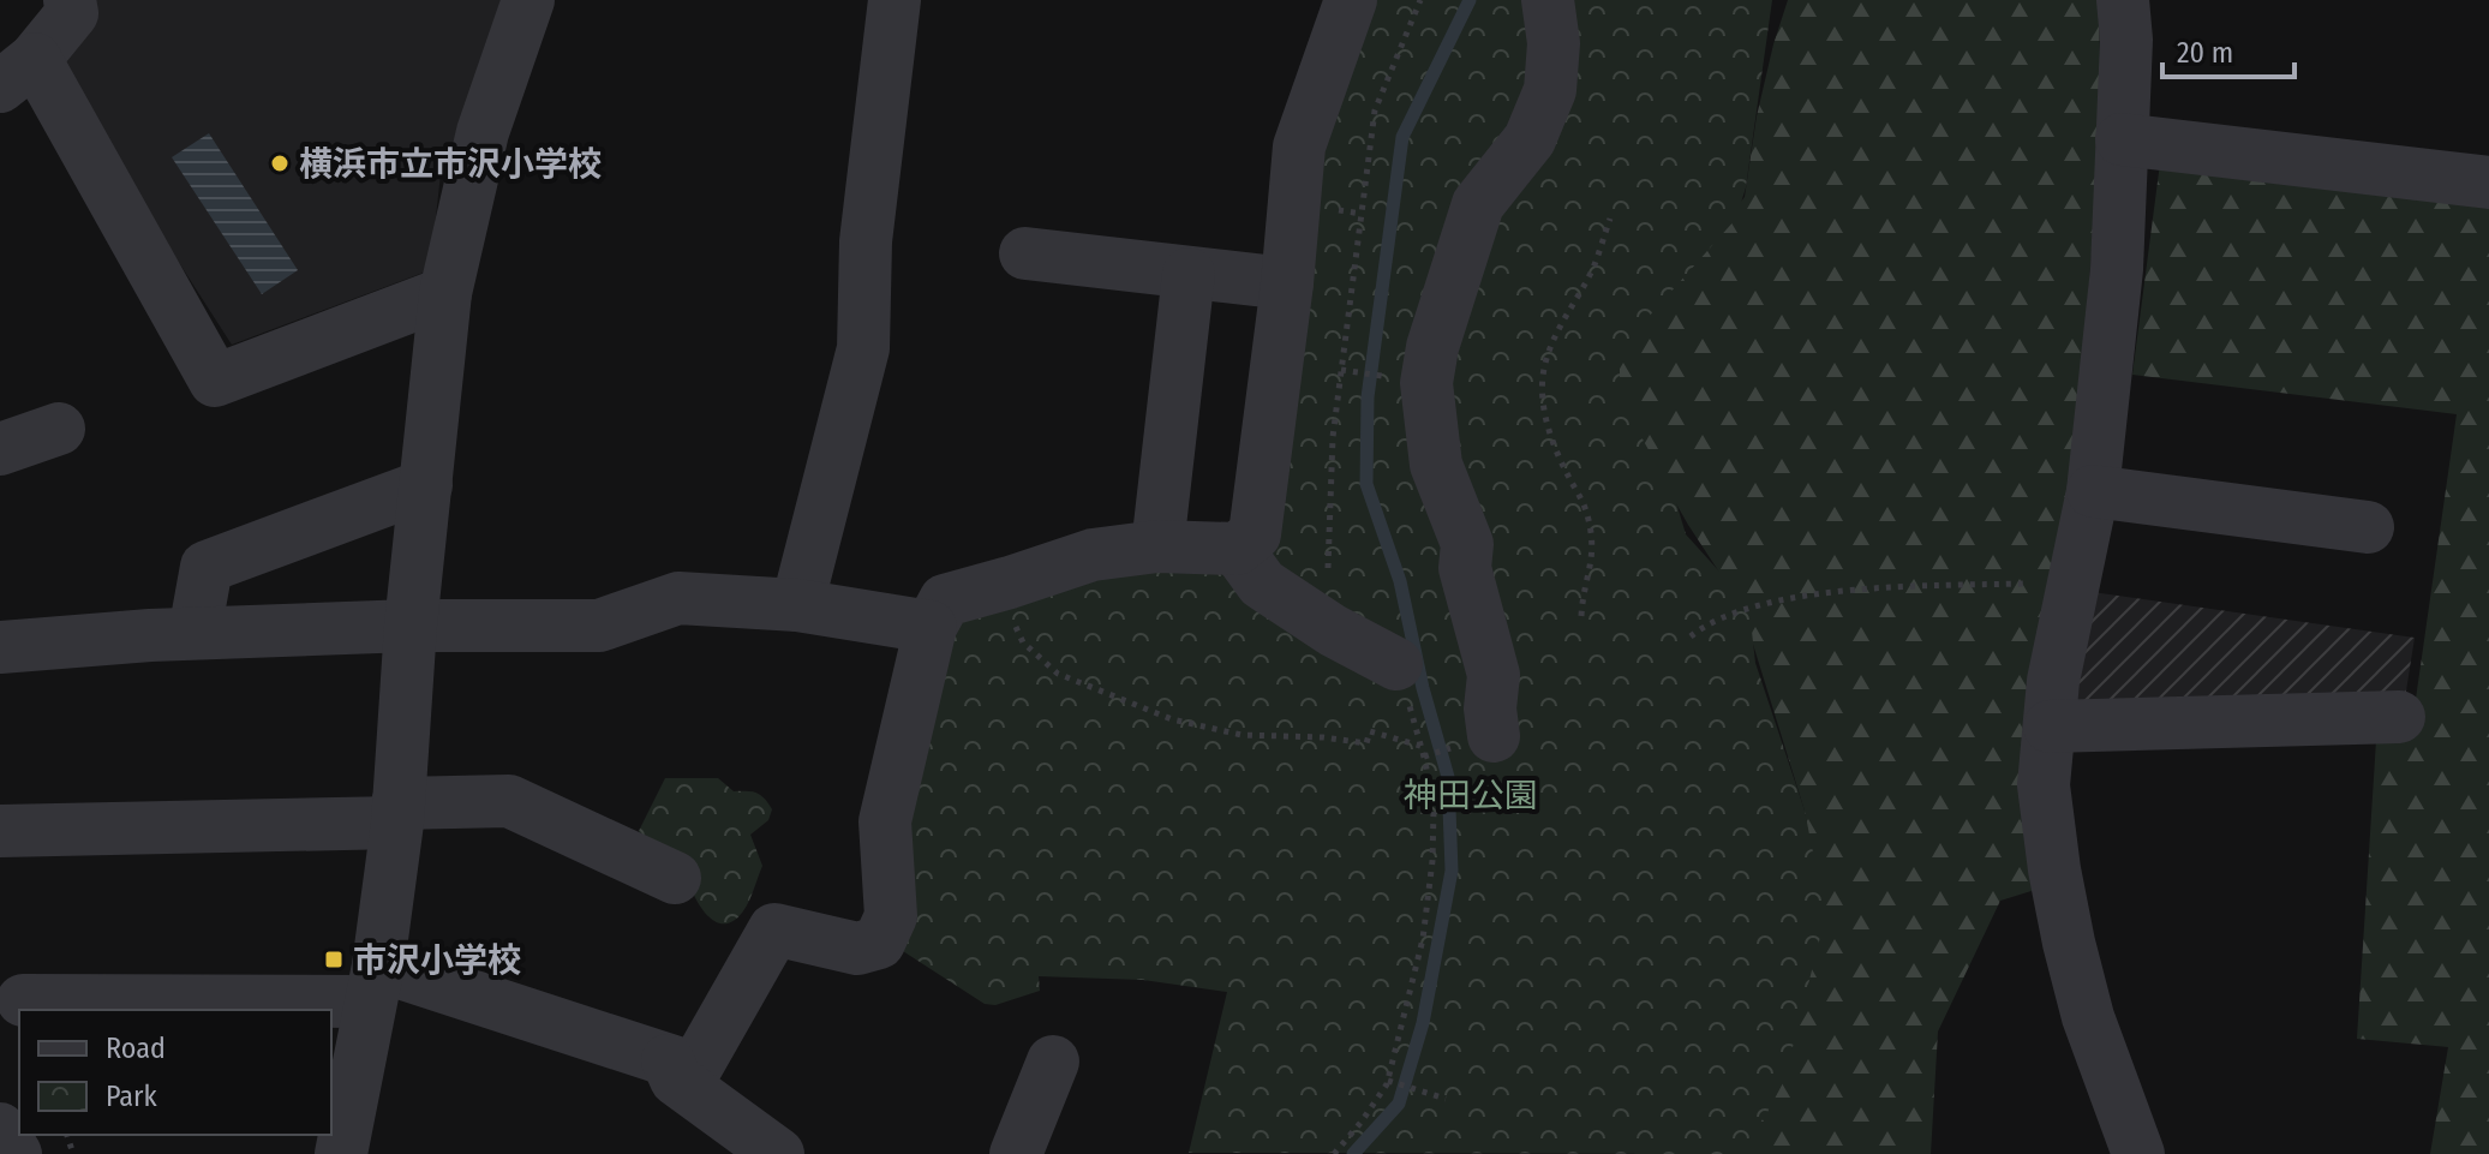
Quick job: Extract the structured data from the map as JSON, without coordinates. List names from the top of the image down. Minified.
{"parks":["神田公園"],"places":{"other":["横浜市立市沢小学校"],"transit":["市沢小学校"]},"legend":["Road","Park"],"scale_bar":"20 m"}
